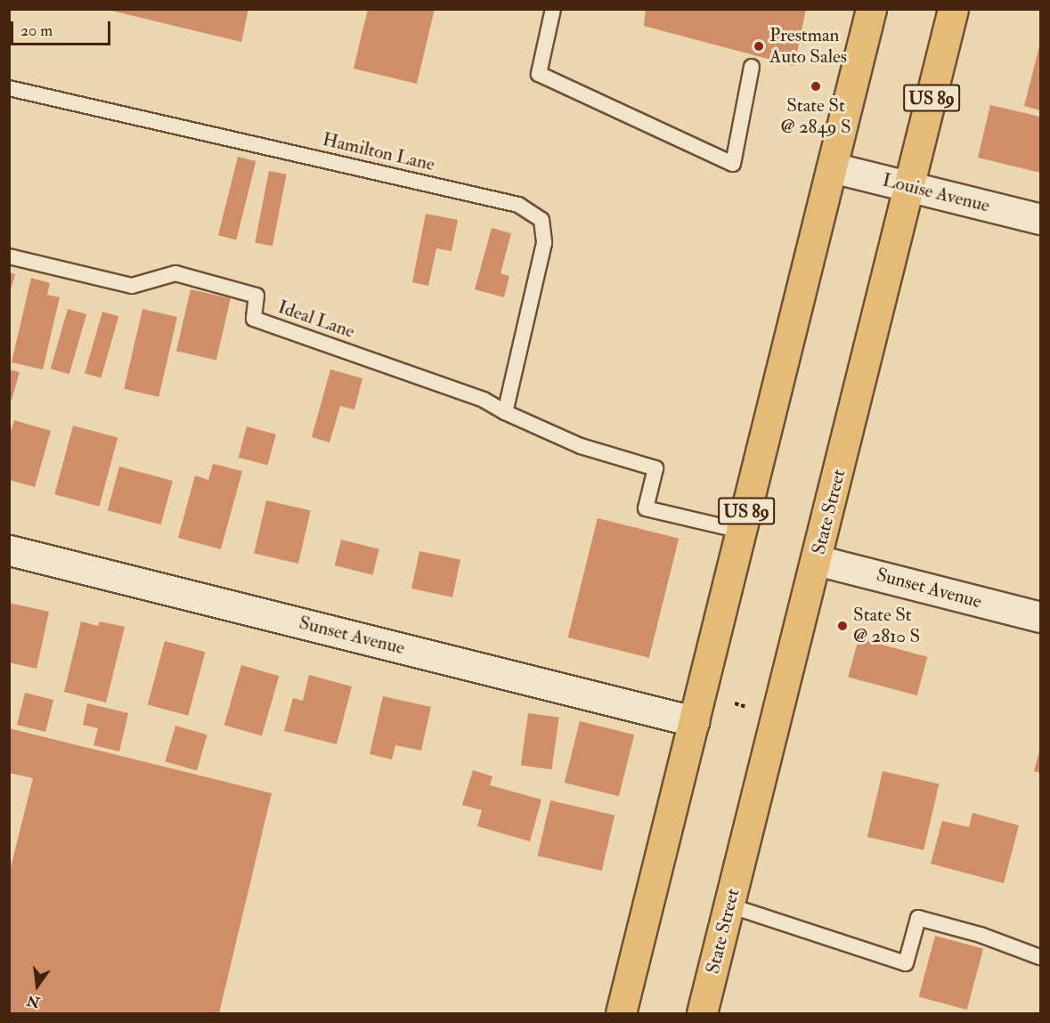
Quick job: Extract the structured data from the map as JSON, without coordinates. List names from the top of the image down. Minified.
{"streets":{"main road":["US 89","State Street"],"street":["Louise Avenue","Sunset Avenue"],"lane":["Hamilton Lane","Ideal Lane"]},"crossings":[["US 89","Louise Avenue"],["US 89","Sunset Avenue"],["Hamilton Lane","Ideal Lane"],["Louise Avenue","State Street"],["State Street","Sunset Avenue"]],"places":["Prestman Auto Sales","State St @ 2849 S","State St @ 2810 S"],"scale_bar":"20 m","north":"bottom"}
